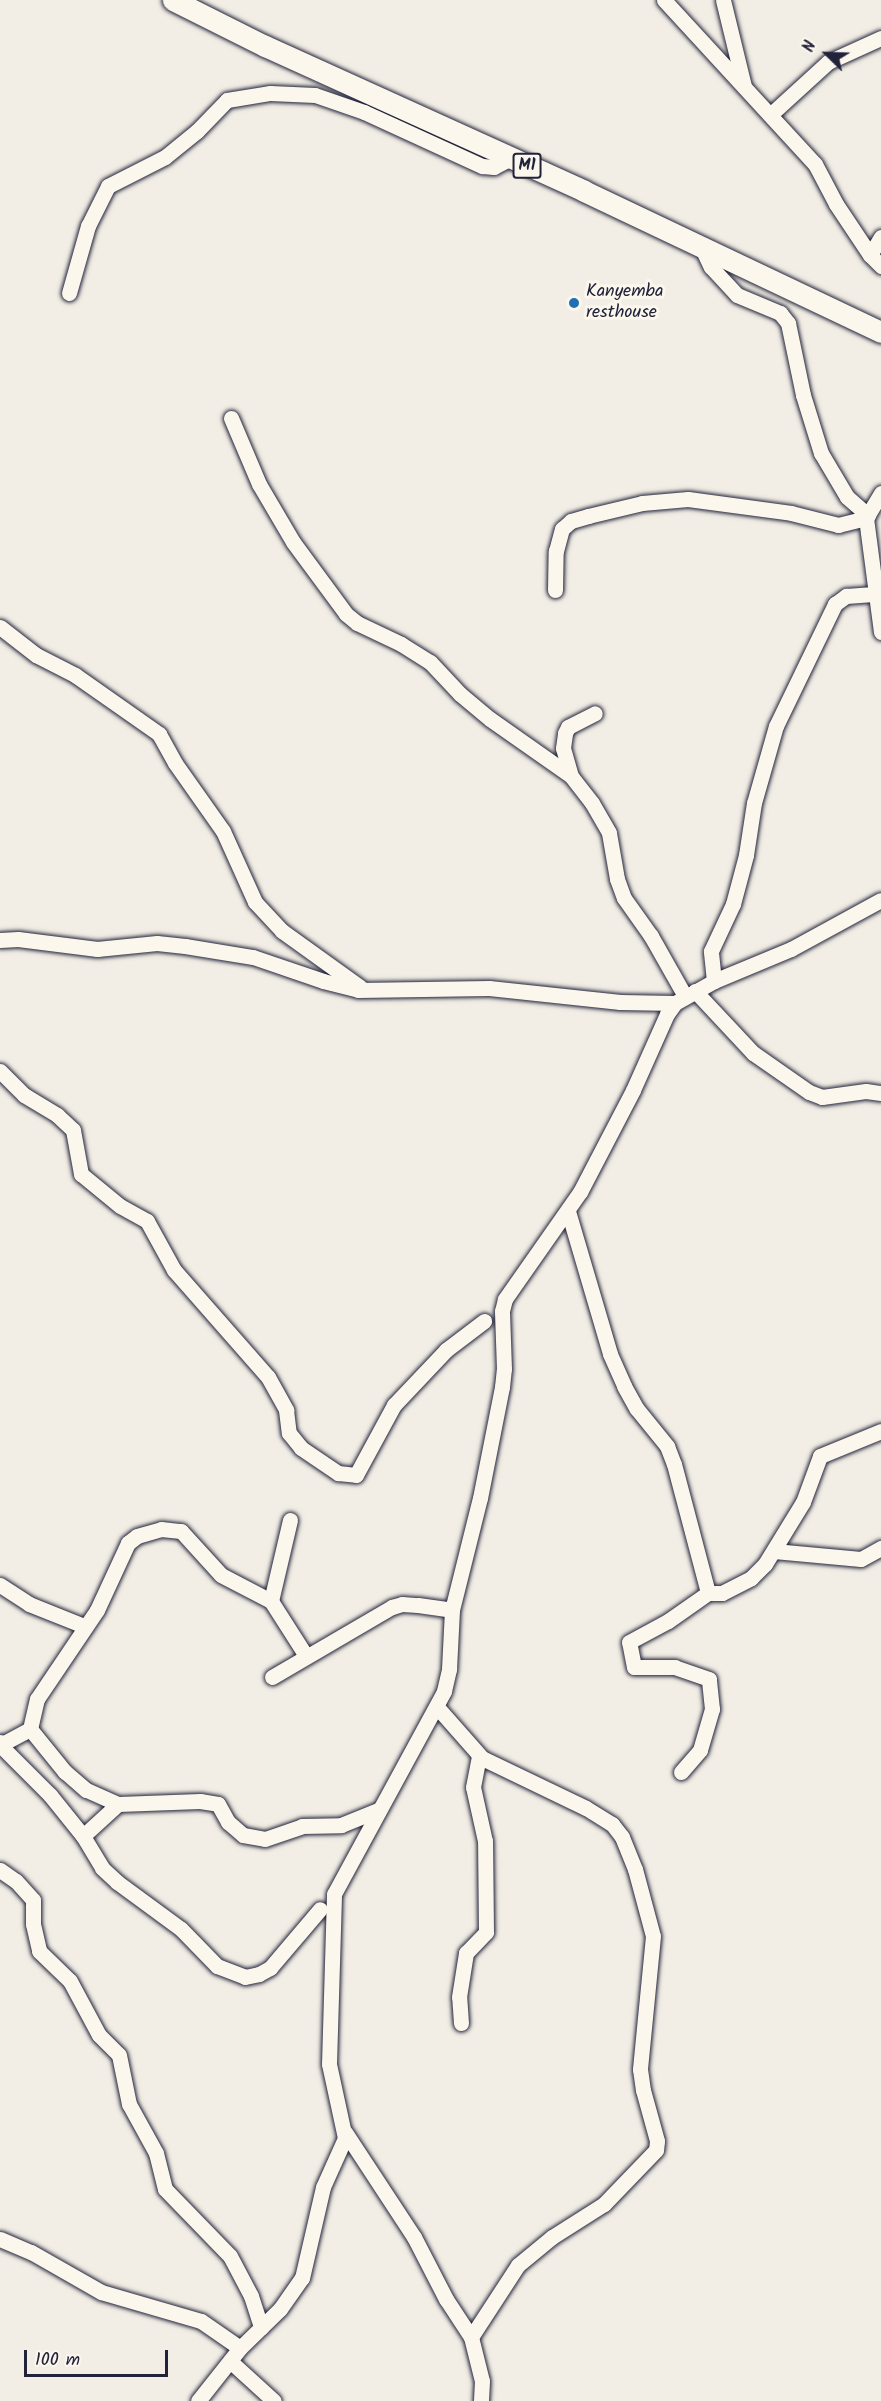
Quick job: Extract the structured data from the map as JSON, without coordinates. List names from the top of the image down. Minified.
{"streets":{"highway":["M1"]},"places":["Kanyemba resthouse"],"scale_bar":"100 m","north":"top left"}
